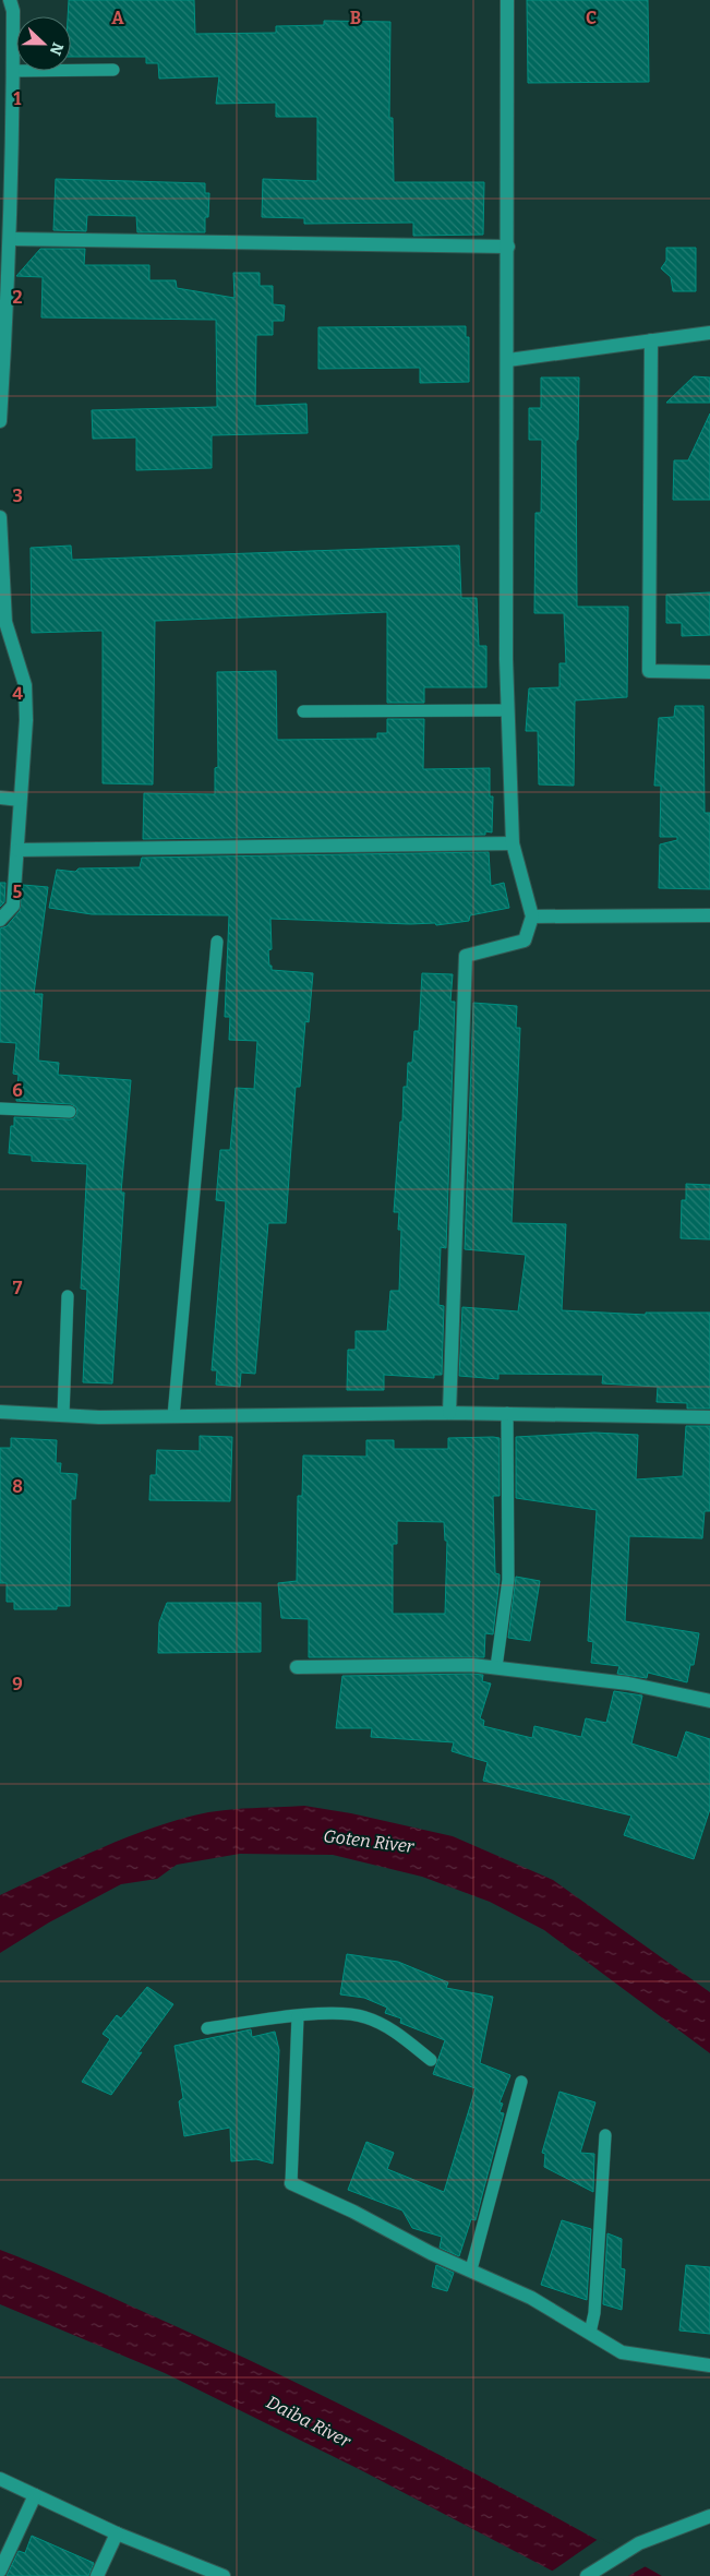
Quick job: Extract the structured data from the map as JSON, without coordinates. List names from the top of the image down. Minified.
{"water":["Goten River","Daiba River"],"north":"right","grid":{"columns":["A","B","C"],"rows":["1","2","3","4","5","6","7","8","9"]}}
